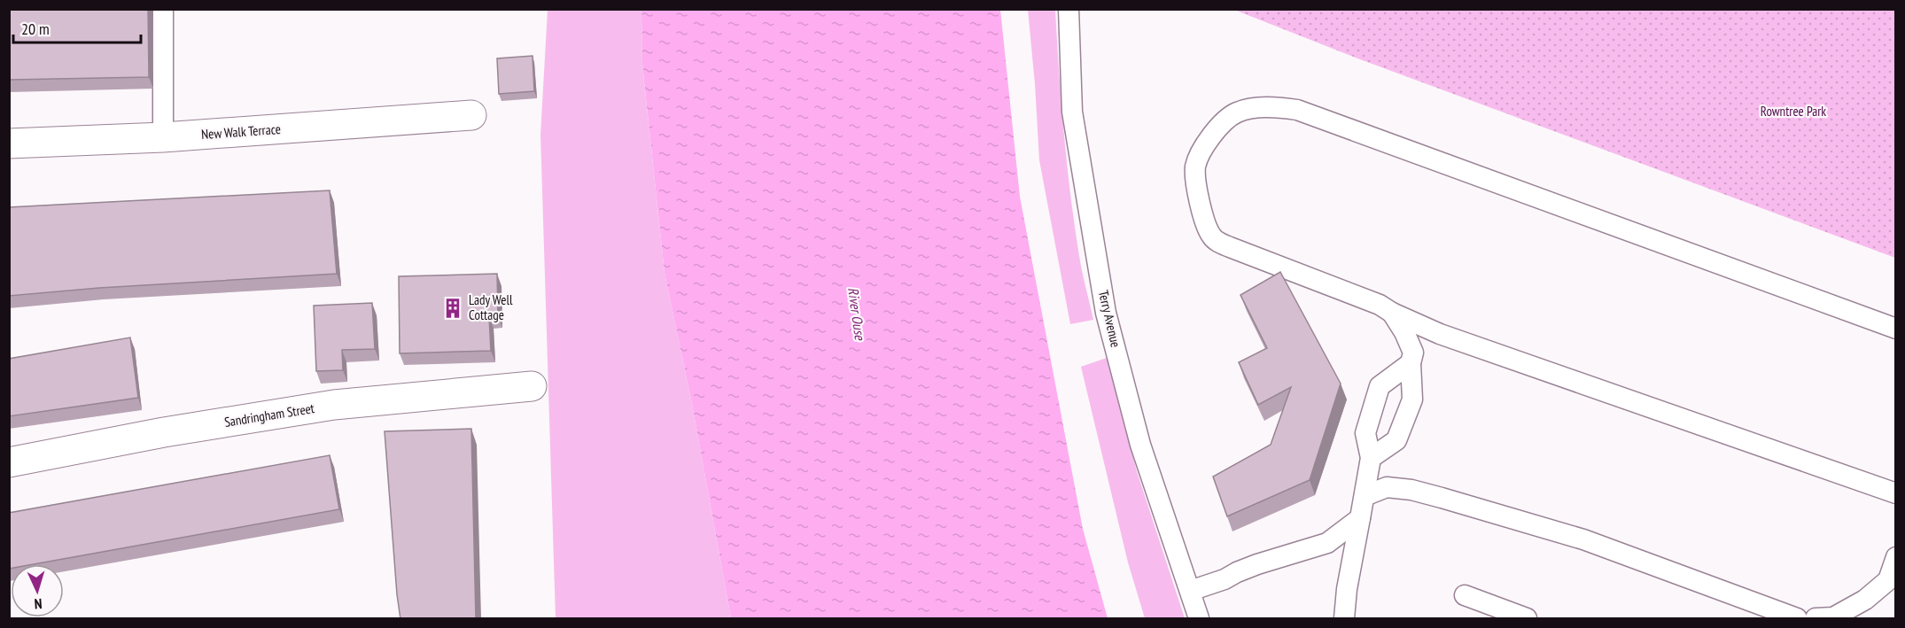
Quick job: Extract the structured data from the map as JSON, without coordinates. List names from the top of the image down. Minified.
{"streets":{"street":["New Walk Terrace","Sandringham Street"],"lane":["Terry Avenue"]},"water":["River Ouse"],"parks":["Rowntree Park"],"places":{"building":["Lady Well Cottage"]},"scale_bar":"20 m","north":"bottom"}
